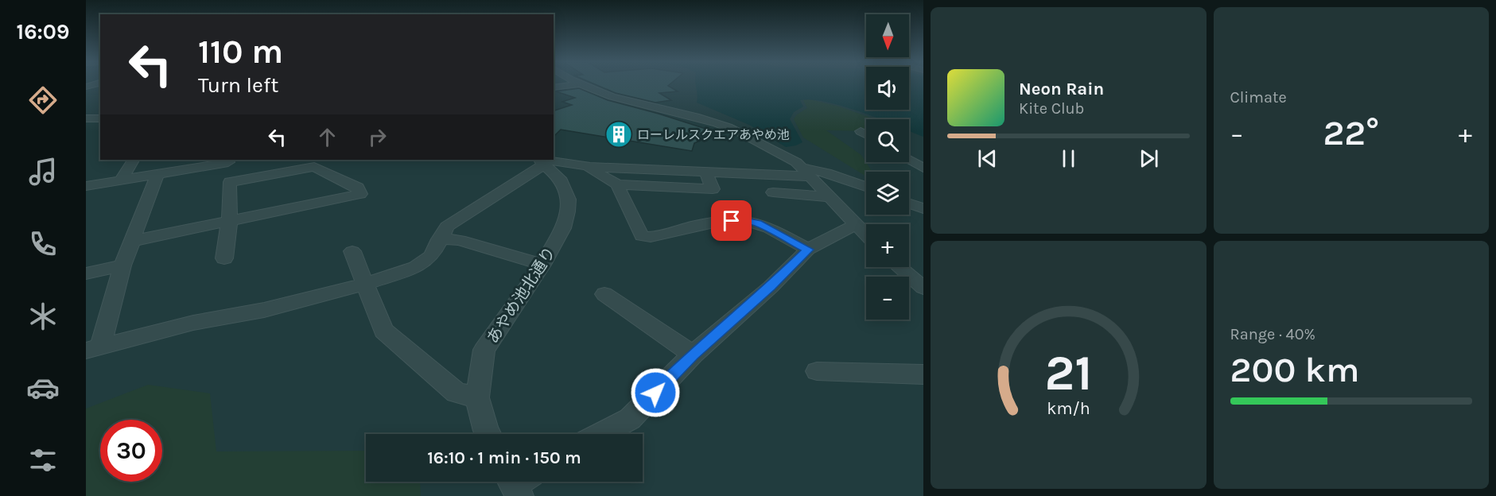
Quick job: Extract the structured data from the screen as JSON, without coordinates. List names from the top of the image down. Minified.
{"streets":{"street":["あやめ池北通り"]},"places":{"building":["ローレルスクエアあやめ池"]},"north":"bottom","page":{"tabs":"16:09","tile":["Climate",["Range · 40%","200 km"]],"map_buttons":["+","−"],"turn":["110 m","Turn left"],"song":["Neon Rain","Kite Club"],"heat":["−","22°","+"],"limit":"30","trip":"16:10 · 1 min · 150 m","gauge":["21","km/h"]}}
